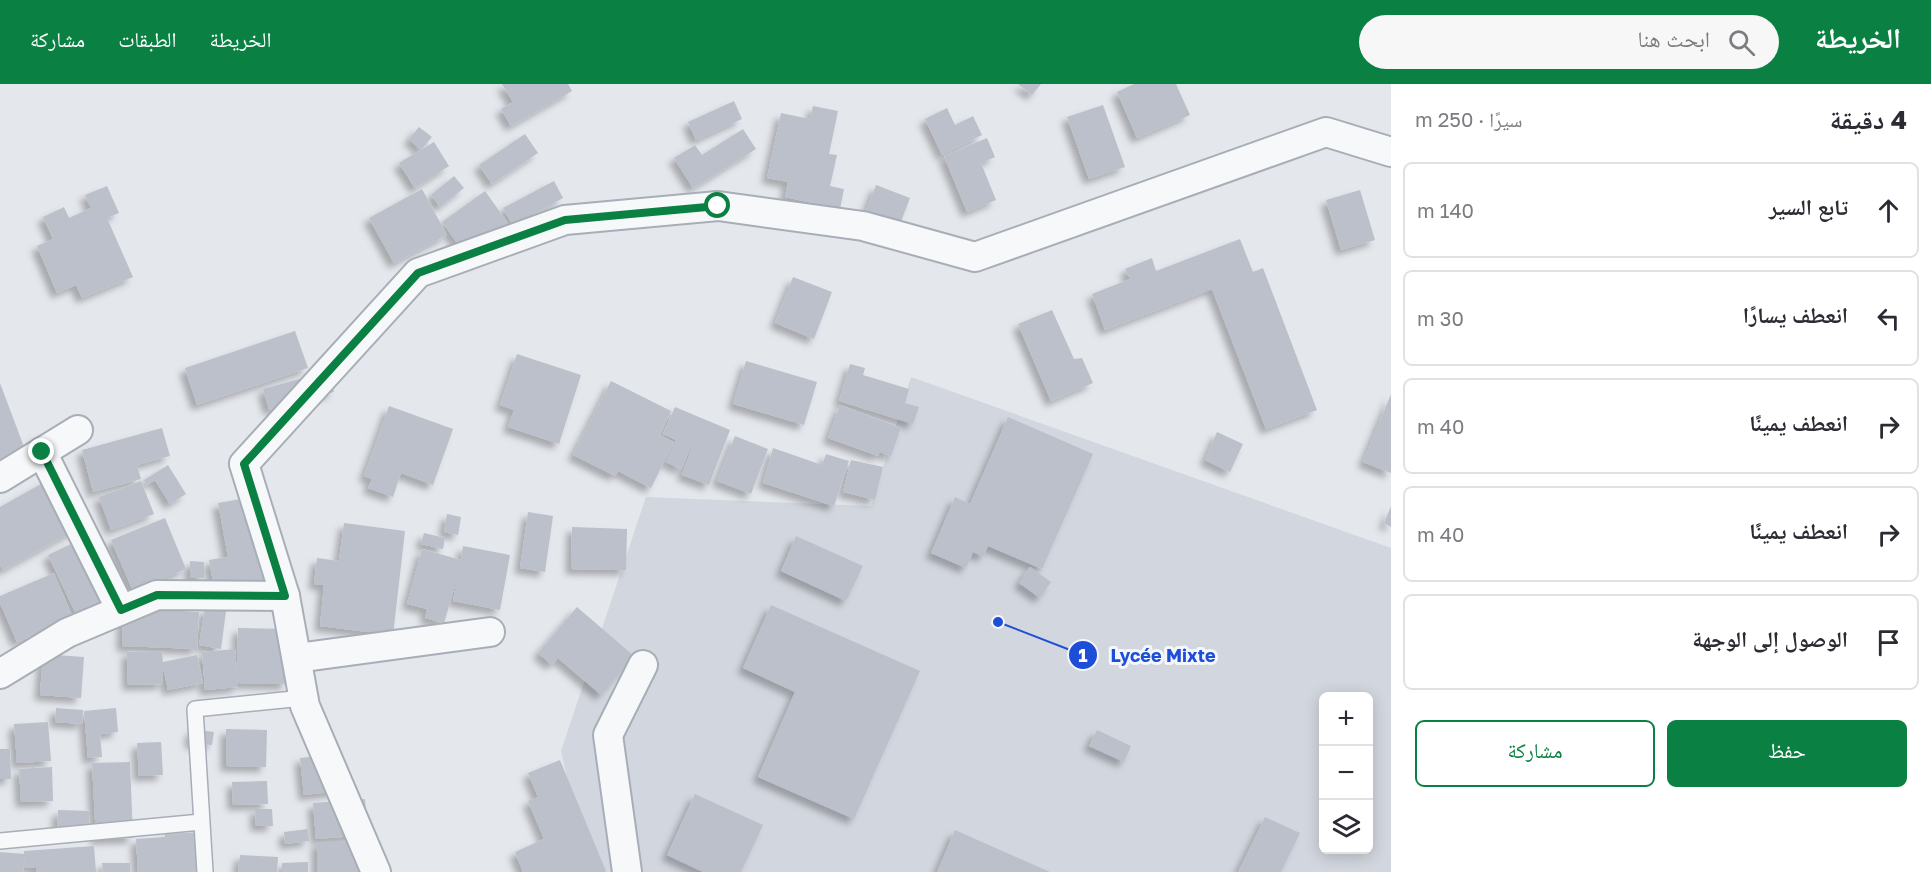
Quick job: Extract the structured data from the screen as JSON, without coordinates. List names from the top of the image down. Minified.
{"places":["Lycée Mixte"],"page":{"header":"الخريطة","search":"ابحث هنا","nav":["الخريطة","الطبقات","مشاركة"],"heading":["4 دقيقة","سيرًا · 250 m"],"list":[["تابع السير","140 m"],["انعطف يسارًا","30 m"],["انعطف يمينًا","40 m"],["انعطف يمينًا","40 m"],"الوصول إلى الوجهة"],"map_buttons":["+","−"],"buttons":["حفظ","مشاركة"]}}
